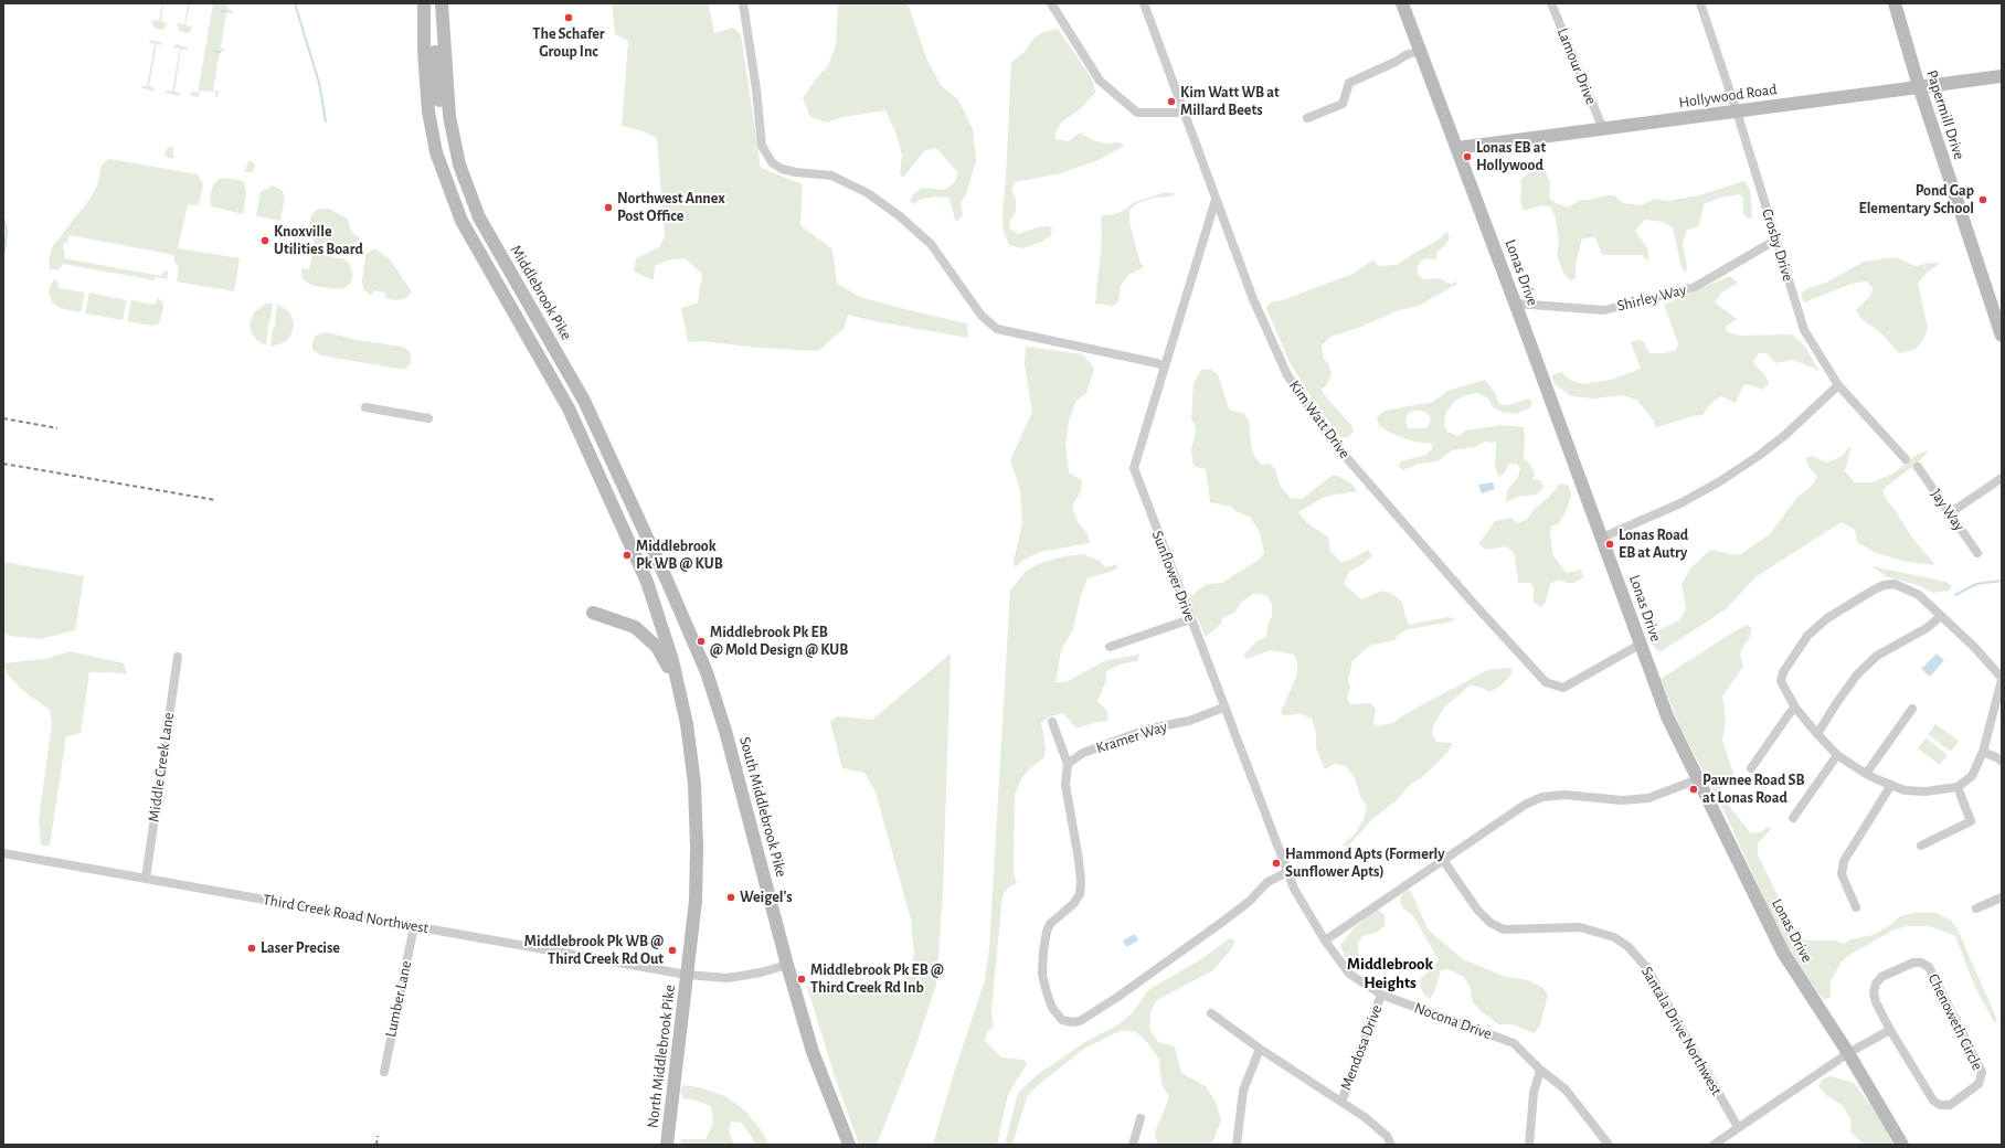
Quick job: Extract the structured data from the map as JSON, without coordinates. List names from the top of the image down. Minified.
{"streets":{"main road":["Hollywood Road","Papermill Drive","Lonas Drive","Middlebrook Pike","South Middlebrook Pike","North Middlebrook Pike"],"street":["Lamour Drive","Crosby Drive","Shirley Way","Kim Watt Drive","Jay Way","Sunflower Drive","Kramer Way","Middle Creek Lane","Third Creek Road Northwest","Lumber Lane","Nocona Drive","Chenoweth Circle","Santala Drive Northwest","Mendosa Drive"]},"crossings":[["Lamour Drive","Hollywood Road"],["Hollywood Road","Papermill Drive"],["Hollywood Road","Crosby Drive"],["Hollywood Road","Lonas Drive"],["Crosby Drive","Shirley Way"],["Lonas Drive","Shirley Way"],["Lonas Drive","Kim Watt Drive"],["Middlebrook Pike","South Middlebrook Pike"],["Kim Watt Drive","Sunflower Drive"],["Sunflower Drive","Kramer Way"],["Sunflower Drive","Nocona Drive"],["Middle Creek Lane","Third Creek Road Northwest"],["South Middlebrook Pike","Third Creek Road Northwest"],["Third Creek Road Northwest","Lumber Lane"],["Third Creek Road Northwest","North Middlebrook Pike"],["Nocona Drive","Mendosa Drive"]],"districts":["Middlebrook Heights"],"places":["The Schafer Group Inc","Kim Watt WB at Millard Beets","Lonas EB at Hollywood","Pond Gap Elementary School","Northwest Annex Post Office","Knoxville Utilities Board","Lonas Road EB at Autry","Middlebrook Pk WB @ KUB","Middlebrook Pk EB @ Mold Design @ KUB","Pawnee Road SB at Lonas Road","Hammond Apts (Formerly Sunflower Apts)","Weigel's","Laser Precise","Middlebrook Pk WB @ Third Creek Rd Out","Middlebrook Pk EB @ Third Creek Rd Inb"]}
